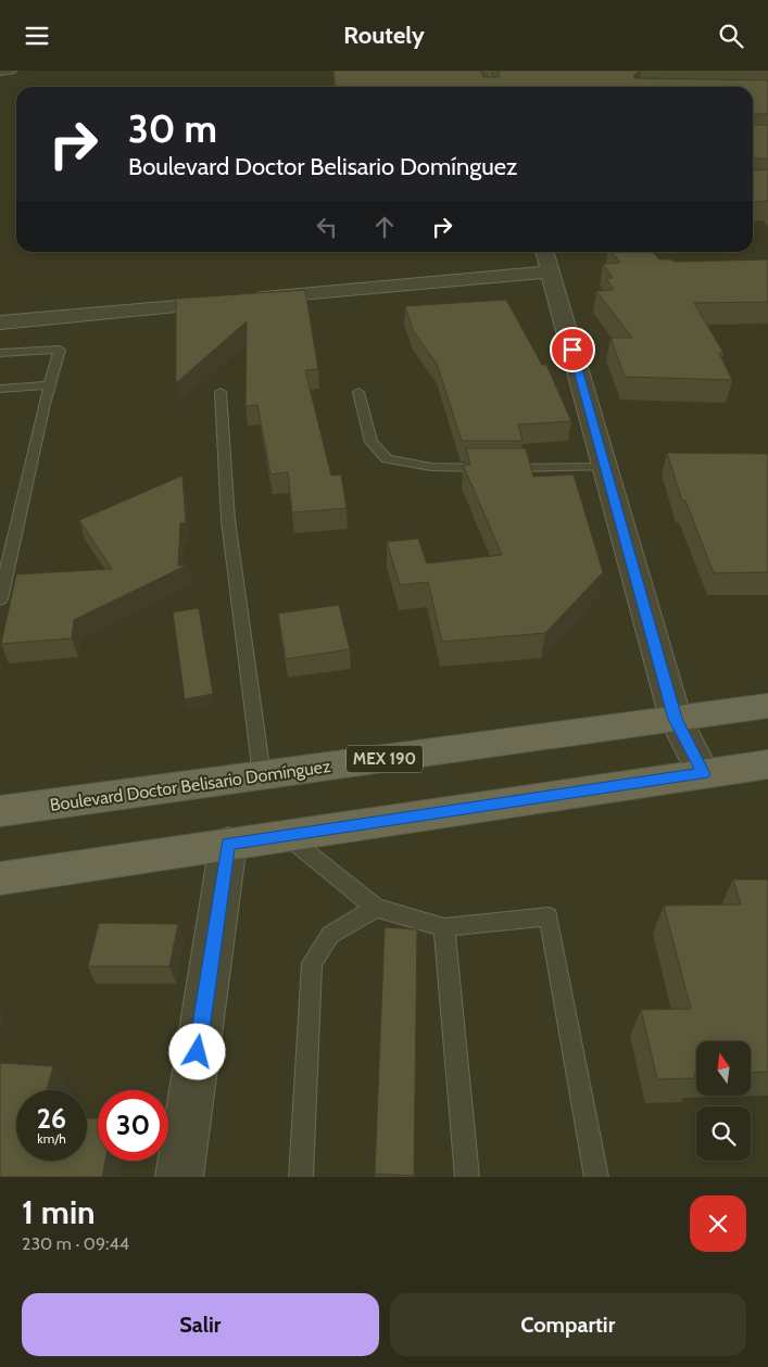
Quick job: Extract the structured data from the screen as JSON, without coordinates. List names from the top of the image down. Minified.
{"streets":{"main road":["MEX 190","Boulevard Doctor Belisario Domínguez"]},"north":"top","page":{"header":"Routely","turn":["30 m","Boulevard Doctor Belisario Domínguez"],"speed":"26 km/h","limit":"30","heading":["1 min","230 m · 09:44"],"buttons":["Salir","Compartir"]}}
